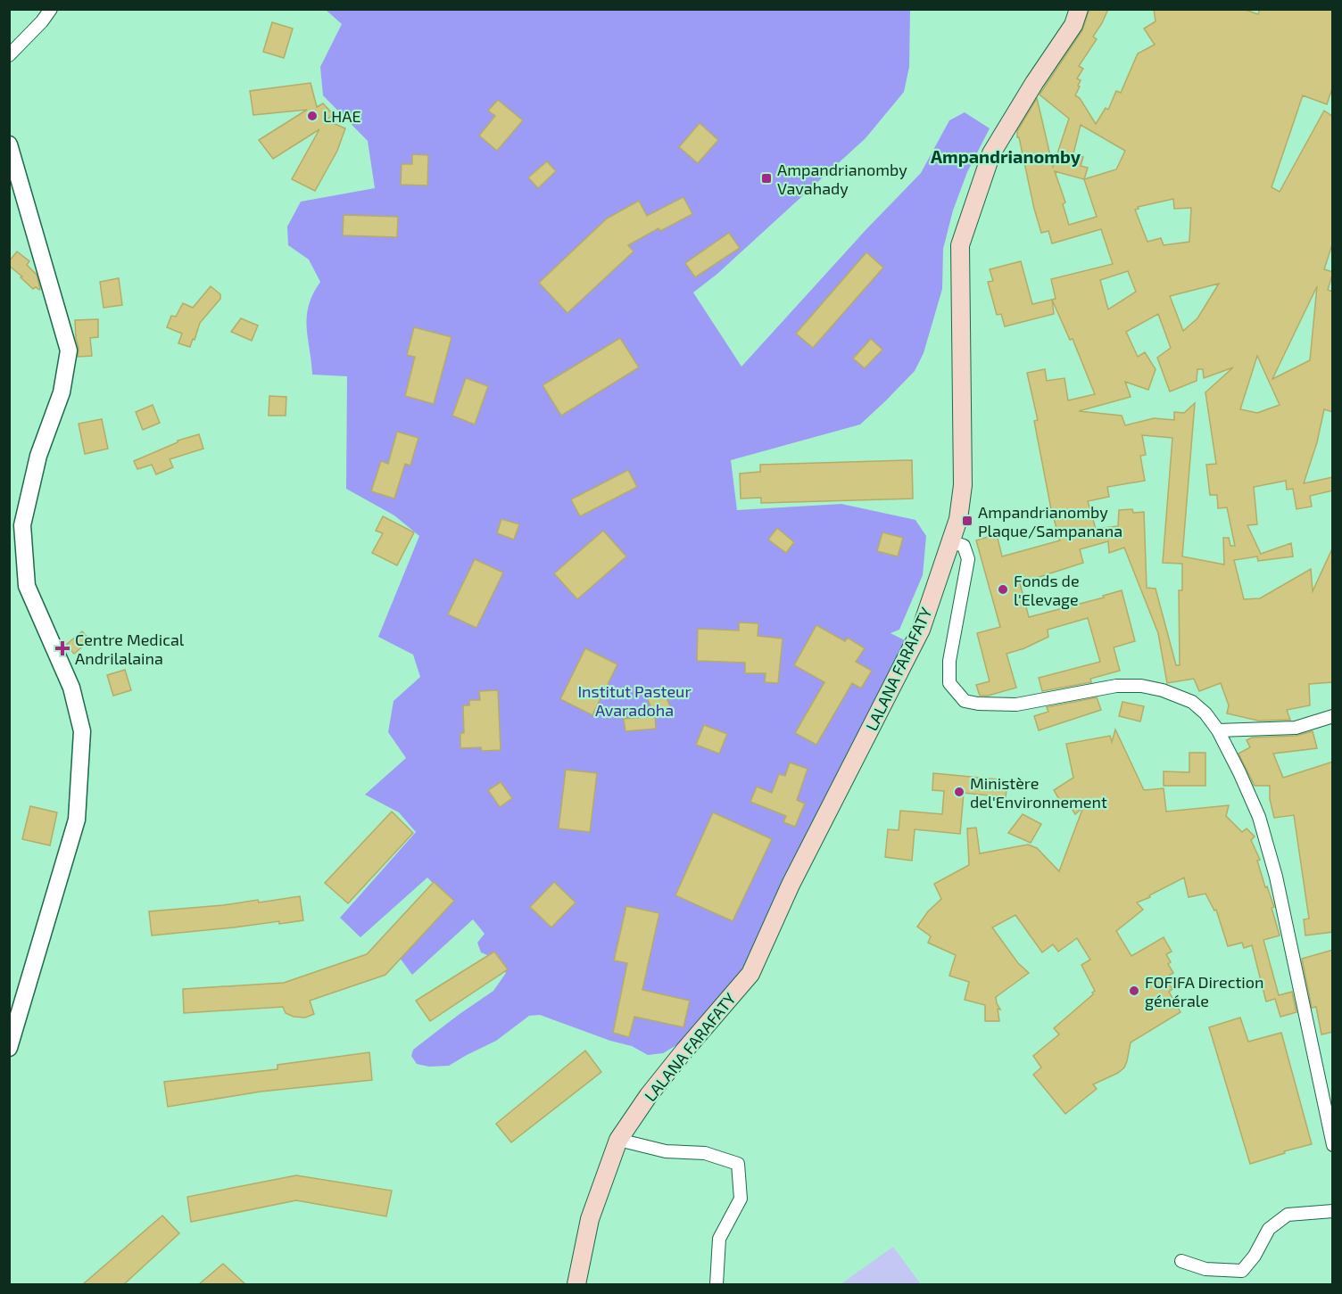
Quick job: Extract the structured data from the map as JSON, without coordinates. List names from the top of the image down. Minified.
{"streets":{"main road":["LALANA FARAFATY"]},"districts":["Ampandrianomby"],"parks":["Institut Pasteur Avaradoha"],"places":{"other":["LHAE","Fonds de l'Elevage","Ministère del'Environnement","FOFIFA Direction générale"],"transit":["Ampandrianomby Vavahady","Ampandrianomby Plaque/Sampanana"],"health":["Centre Medical Andrilalaina"]}}
